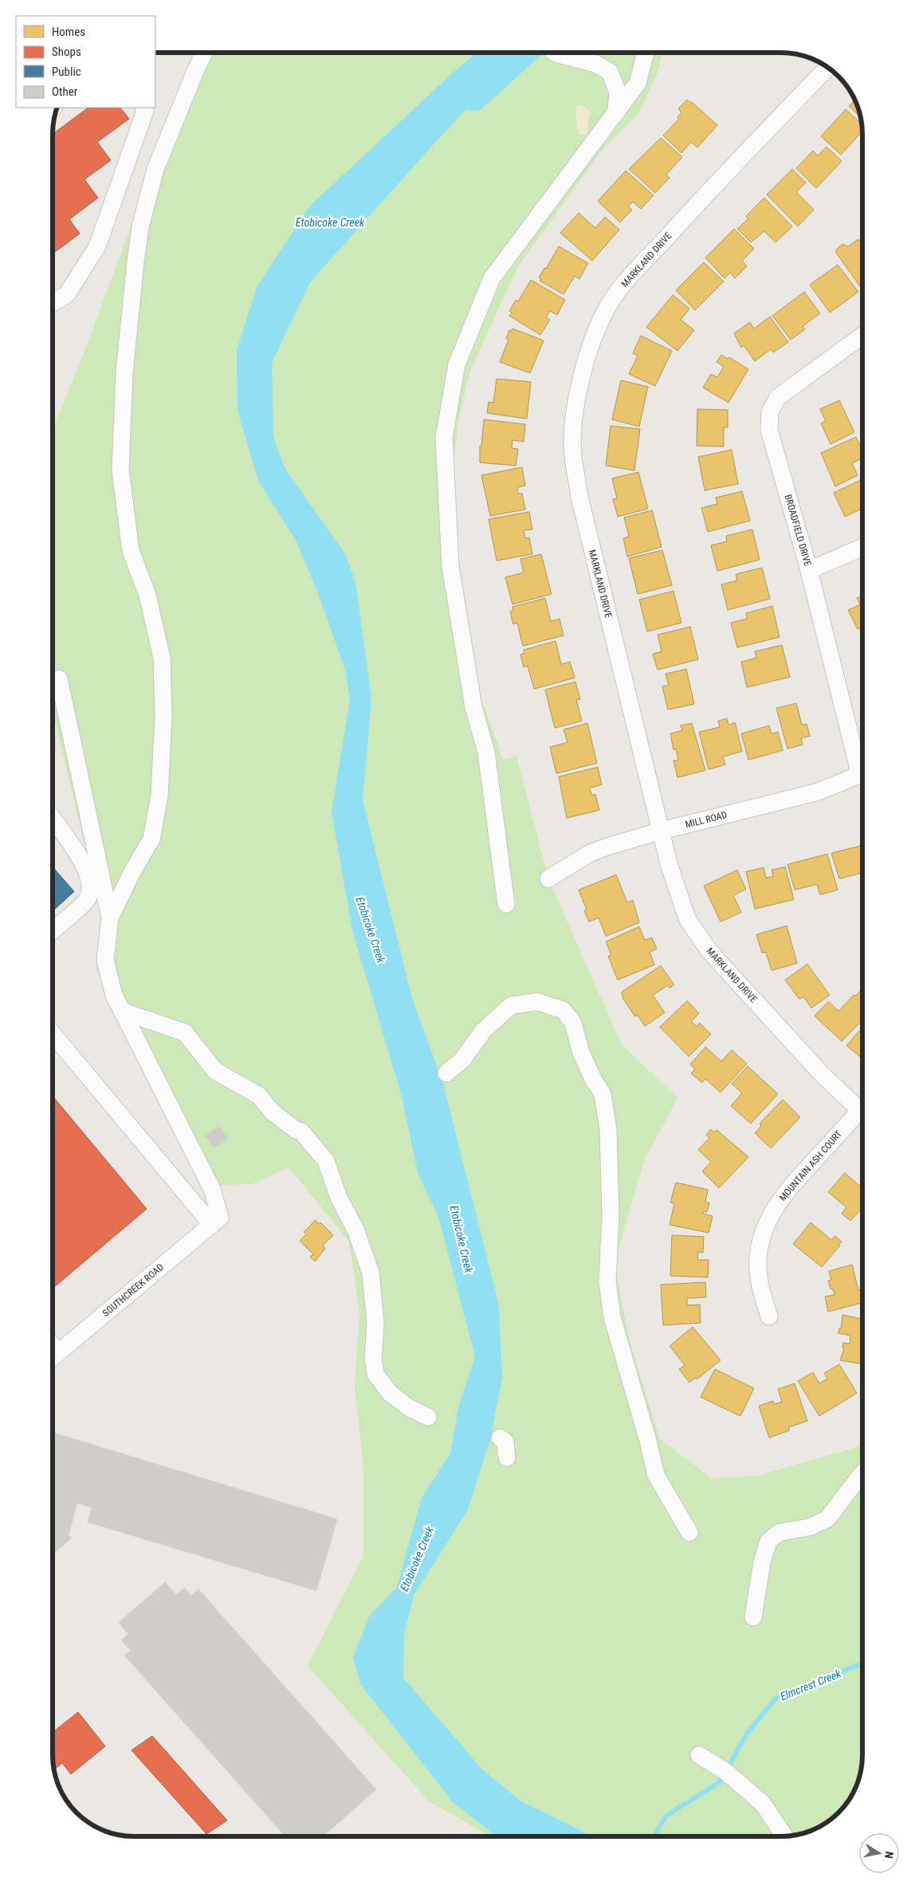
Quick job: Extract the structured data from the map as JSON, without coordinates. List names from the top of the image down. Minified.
{"streets":{"street":["MARKLAND DRIVE","BROADFIELD DRIVE","MILL ROAD","MOUNTAIN ASH COURT","SOUTHCREEK ROAD"]},"crossings":[["MARKLAND DRIVE","MILL ROAD"]],"water":["Etobicoke Creek","Elmcrest Creek"],"legend":["Homes","Shops","Public","Other"],"north":"right"}
